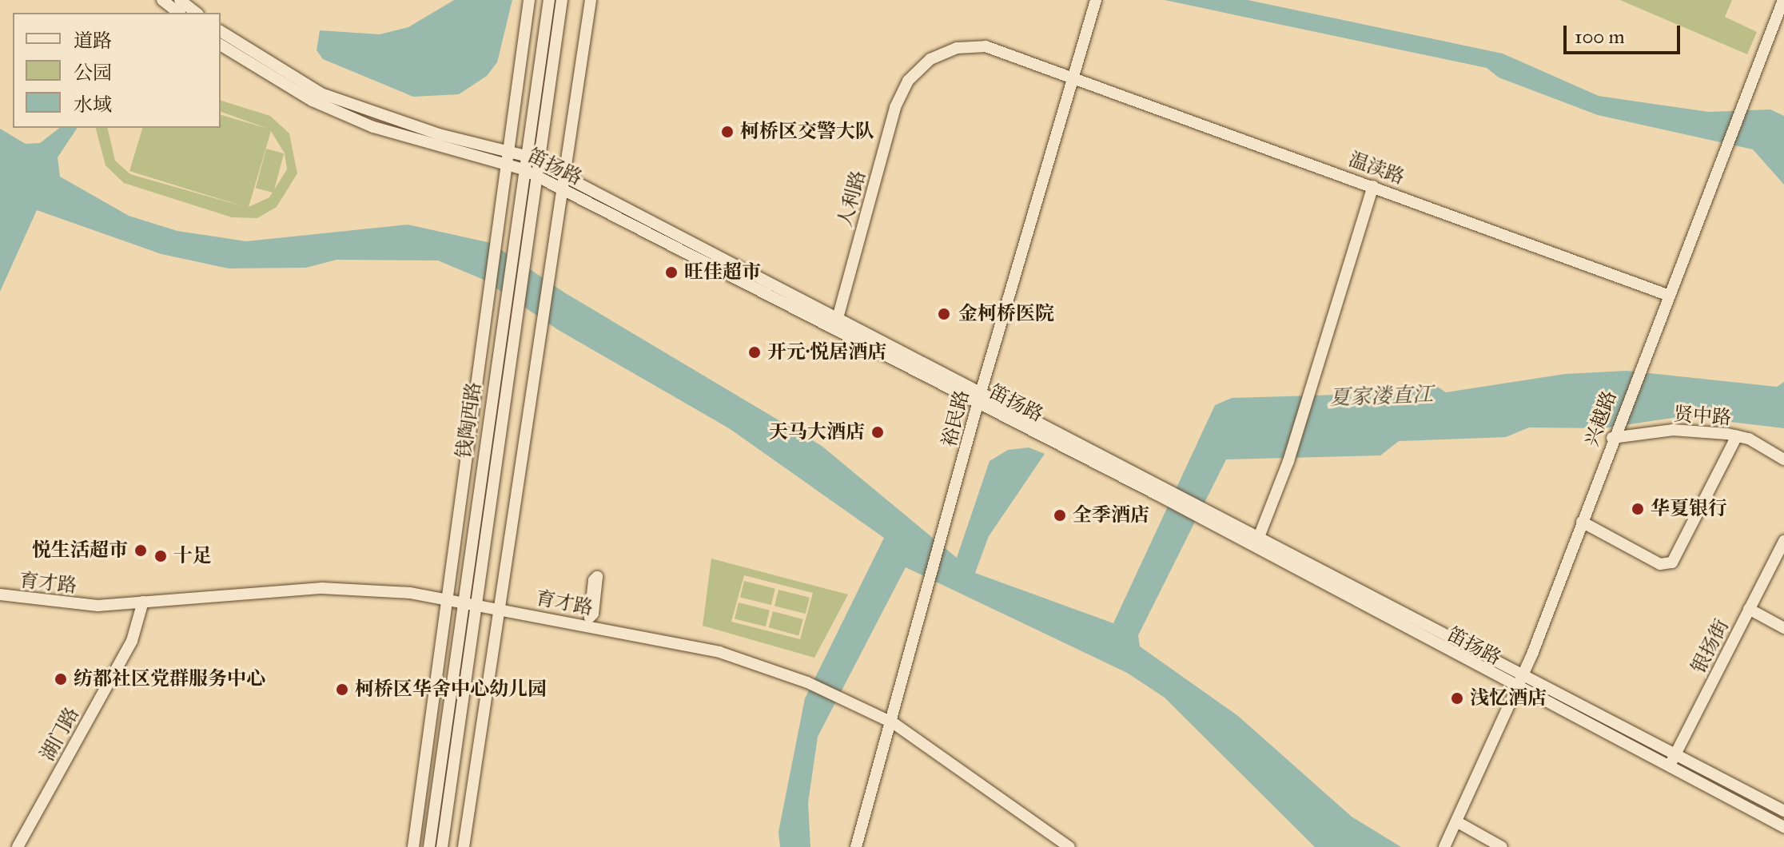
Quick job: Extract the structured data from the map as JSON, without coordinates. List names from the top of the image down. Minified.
{"streets":{"street":["笛扬路","温渎路","人利路","贤中路","裕民路","兴越路","钱陶西路","育才路","银扬街","湖门路"]},"crossings":[["笛扬路","人利路"],["笛扬路","裕民路"],["笛扬路","兴越路"],["笛扬路","钱陶西路"],["笛扬路","银扬街"],["温渎路","人利路"],["温渎路","裕民路"],["温渎路","兴越路"],["人利路","裕民路"],["贤中路","兴越路"],["裕民路","育才路"],["钱陶西路","育才路"],["育才路","湖门路"]],"water":["夏家溇直江"],"places":["柯桥区交警大队","旺佳超市","金柯桥医院","开元·悦居酒店","天马大酒店","华夏银行","全季酒店","悦生活超市","十足","纺都社区党群服务中心","柯桥区华舍中心幼儿园","浅忆酒店"],"legend":["道路","公园","水域"],"scale_bar":"100 m"}
